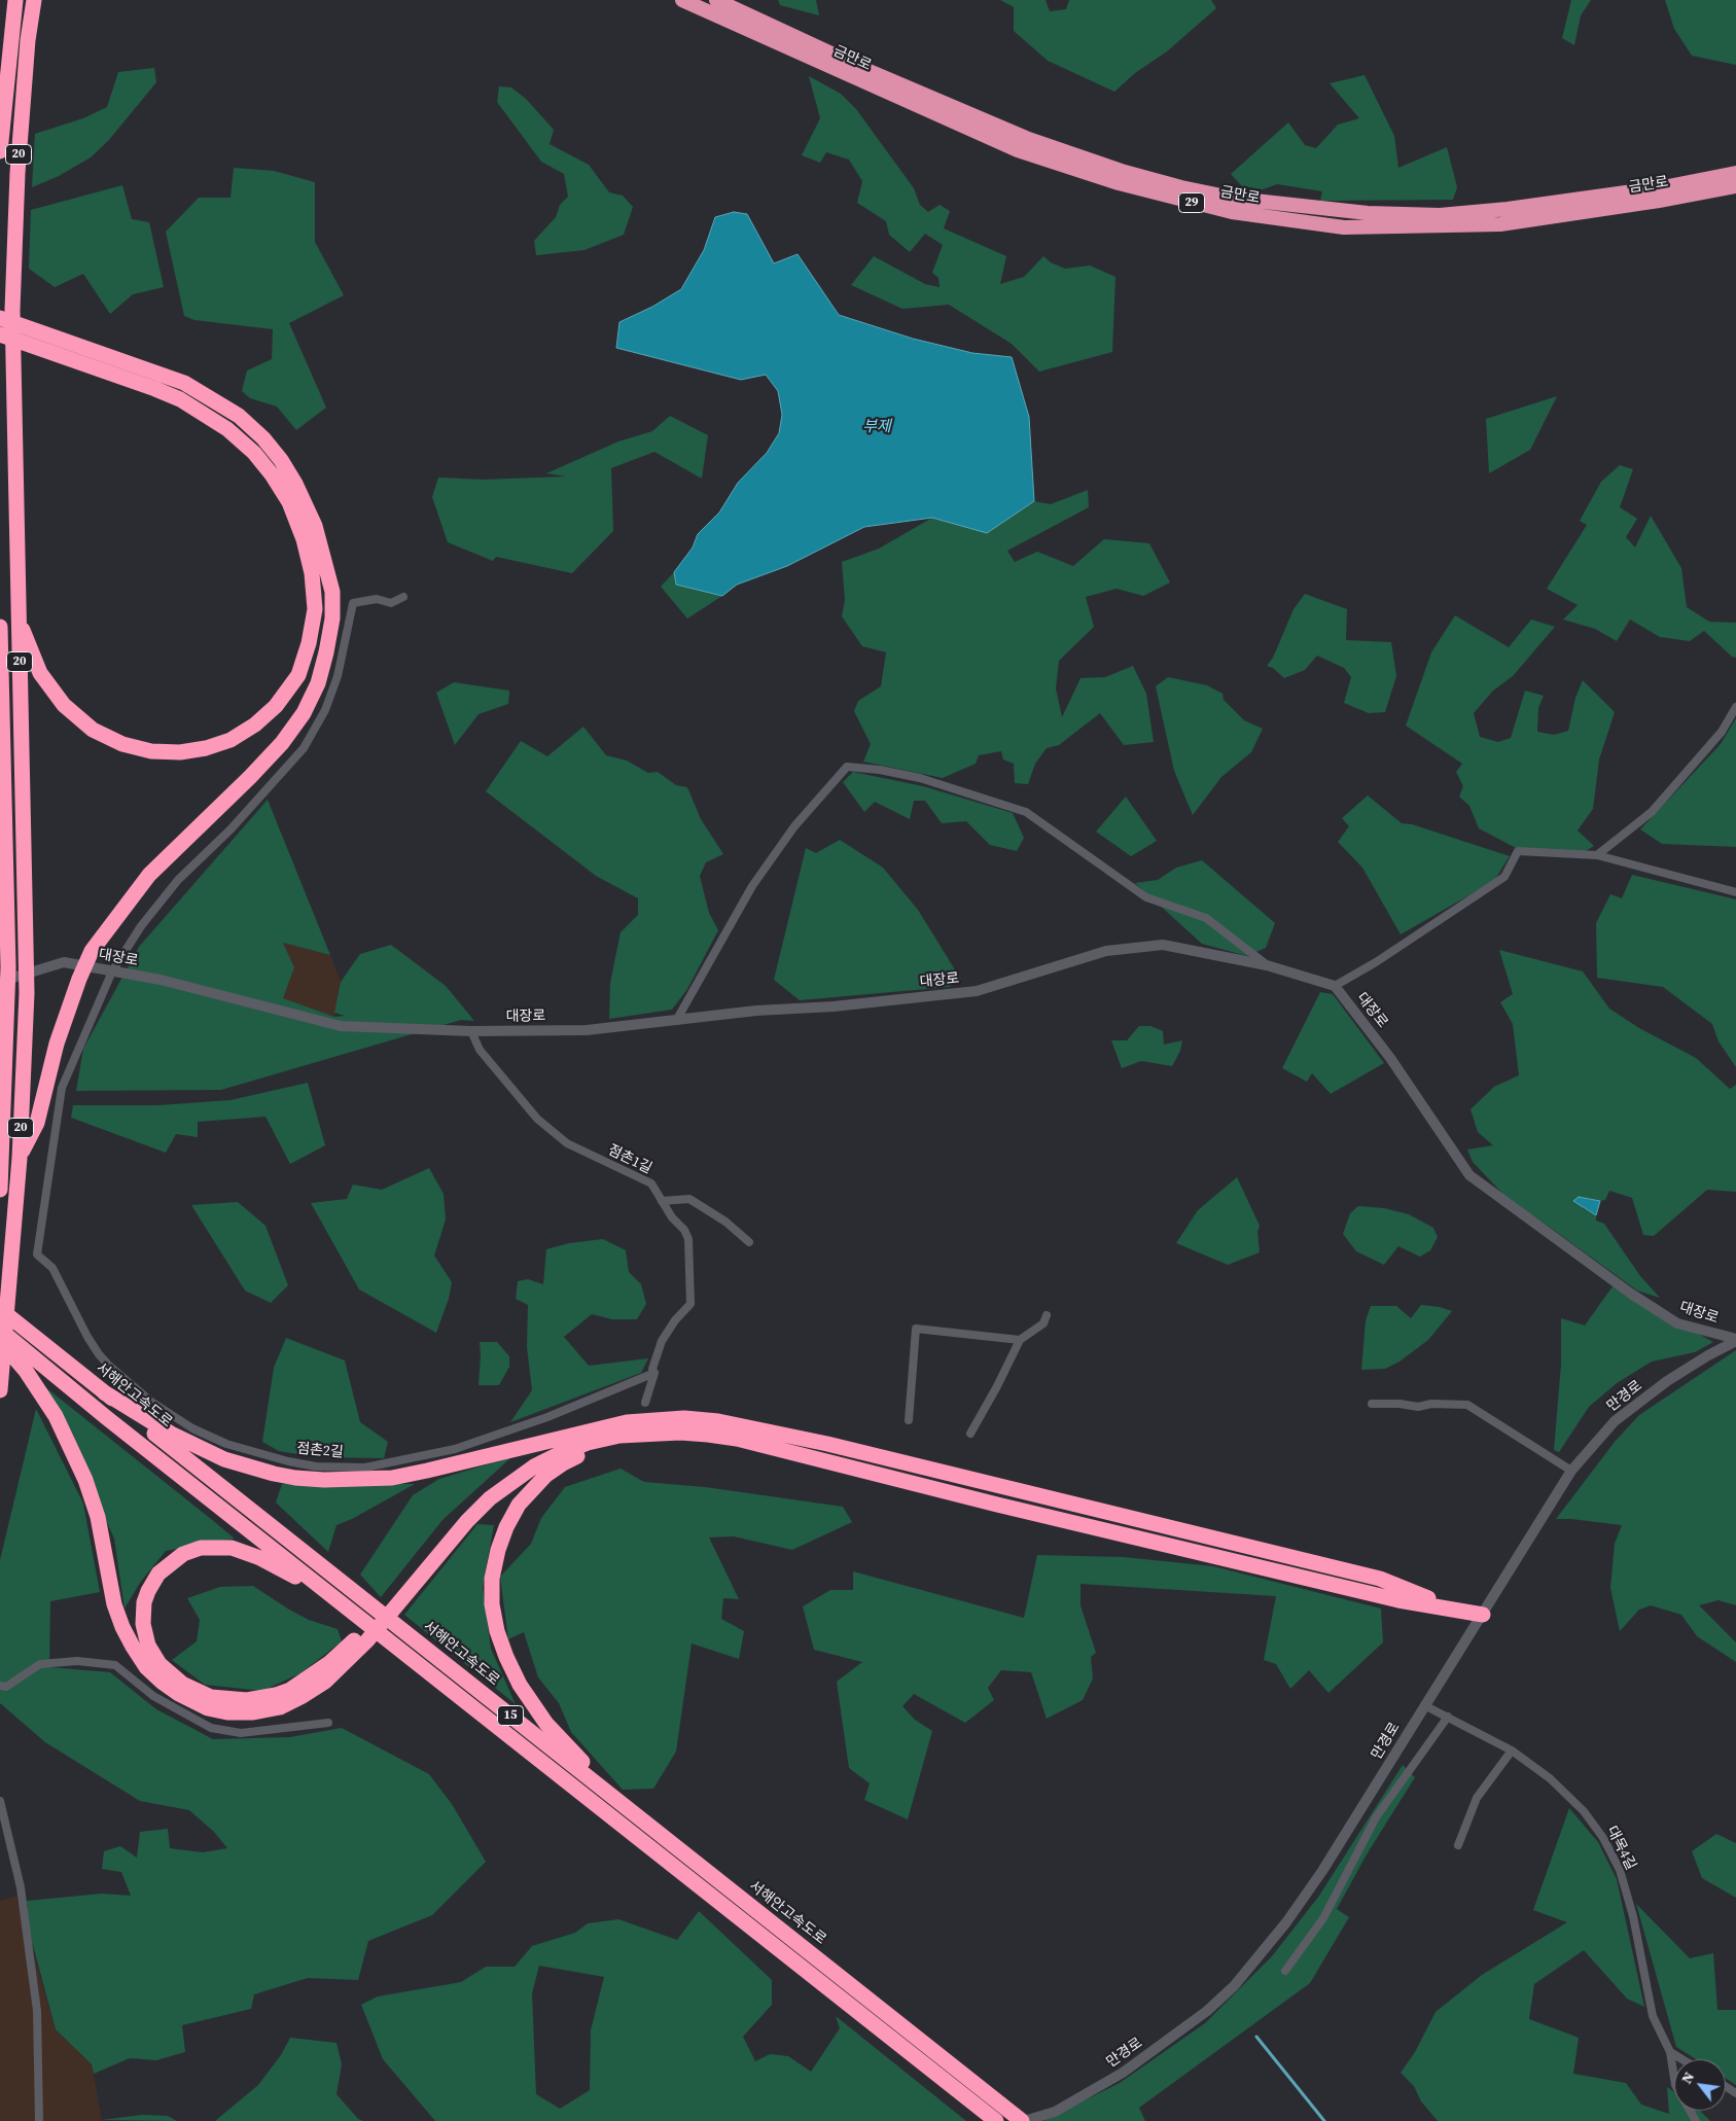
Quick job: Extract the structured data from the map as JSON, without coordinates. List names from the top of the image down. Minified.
{"streets":{"highway":["금만로","20","29","서해안고속도로","15"],"street":["대장로","점촌1길","만경로","점촌2길","대목4길"]},"crossings":[["대장로","점촌1길"],["대장로","만경로"],["대장로","점촌2길"],["점촌1길","점촌2길"],["서해안고속도로","만경로"],["만경로","대목4길"]],"water":["부제"],"north":"top left"}
